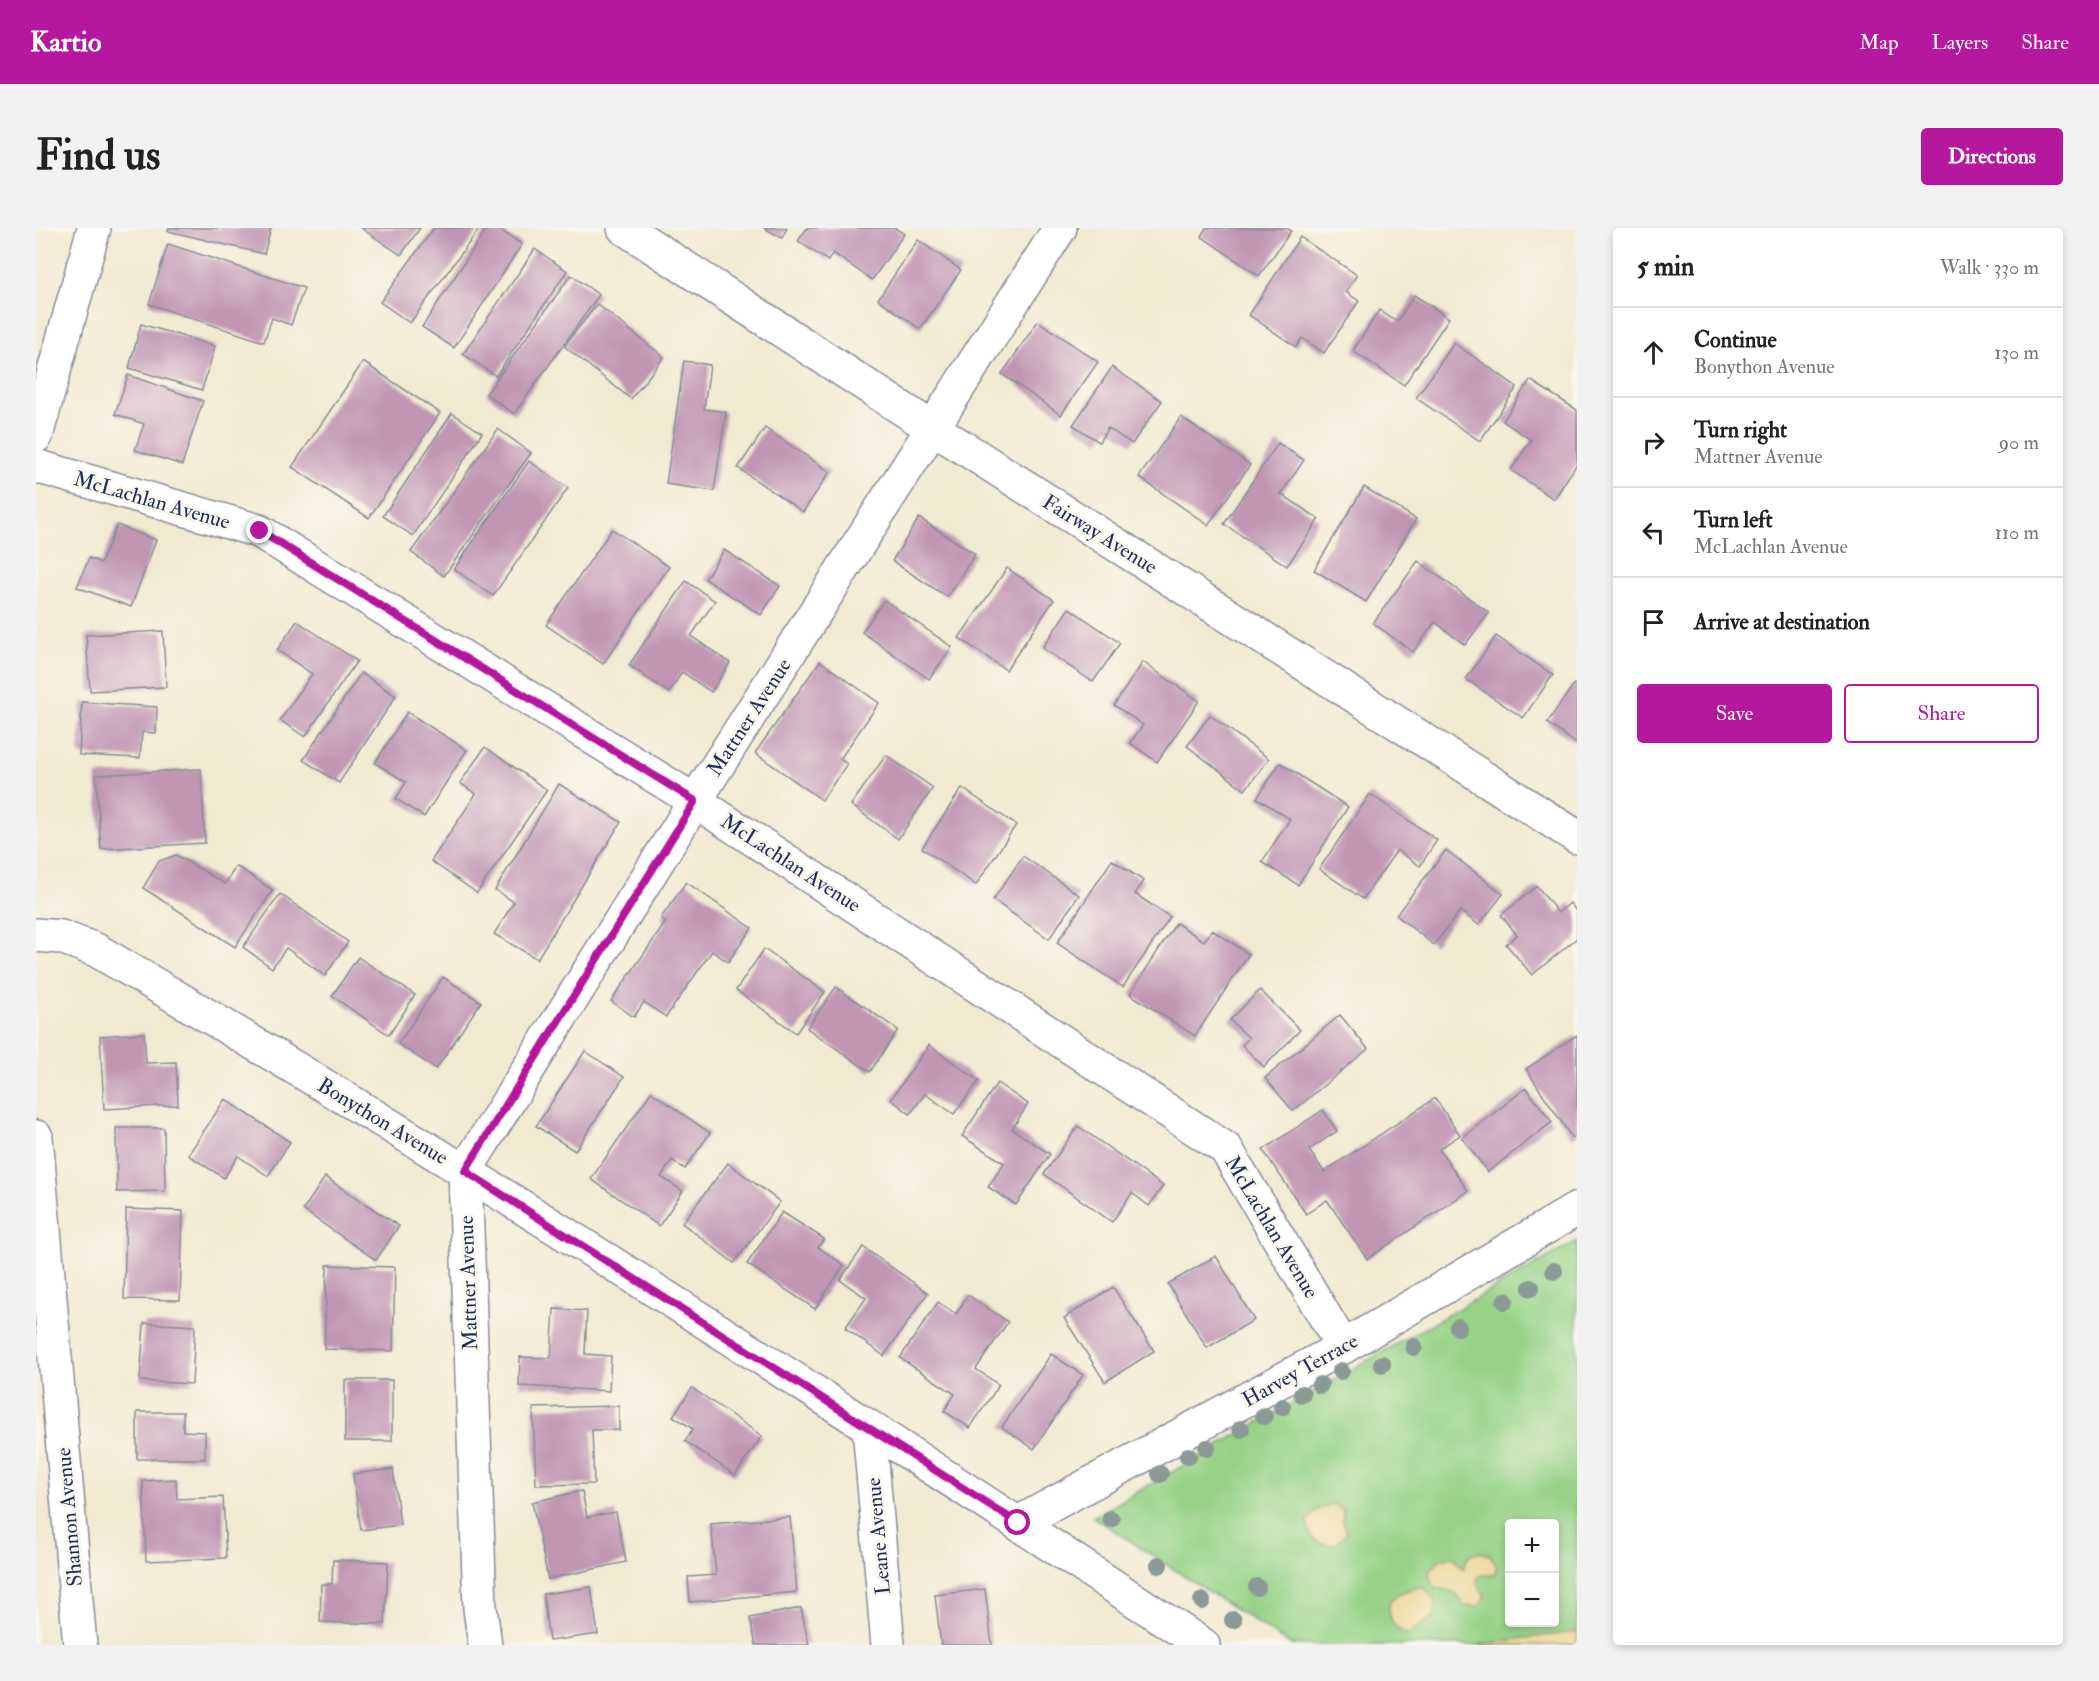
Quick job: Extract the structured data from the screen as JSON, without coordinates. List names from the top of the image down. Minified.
{"streets":{"street":["McLachlan Avenue","Fairway Avenue","Mattner Avenue","Bonython Avenue","Harvey Terrace","Shannon Avenue","Leane Avenue"]},"crossings":[["McLachlan Avenue","Mattner Avenue"],["McLachlan Avenue","Harvey Terrace"],["Fairway Avenue","Mattner Avenue"],["Mattner Avenue","Bonython Avenue"],["Bonython Avenue","Harvey Terrace"],["Bonython Avenue","Leane Avenue"]],"page":{"header":"Kartio","nav":["Map","Layers","Share"],"buttons":["Directions",["Save","Share"]],"title":"Find us","heading":["5 min","Walk · 330 m"],"list":[["Continue","Bonython Avenue","130 m"],["Turn right","Mattner Avenue","90 m"],["Turn left","McLachlan Avenue","110 m"],"Arrive at destination"],"map_buttons":["+","−"]}}
